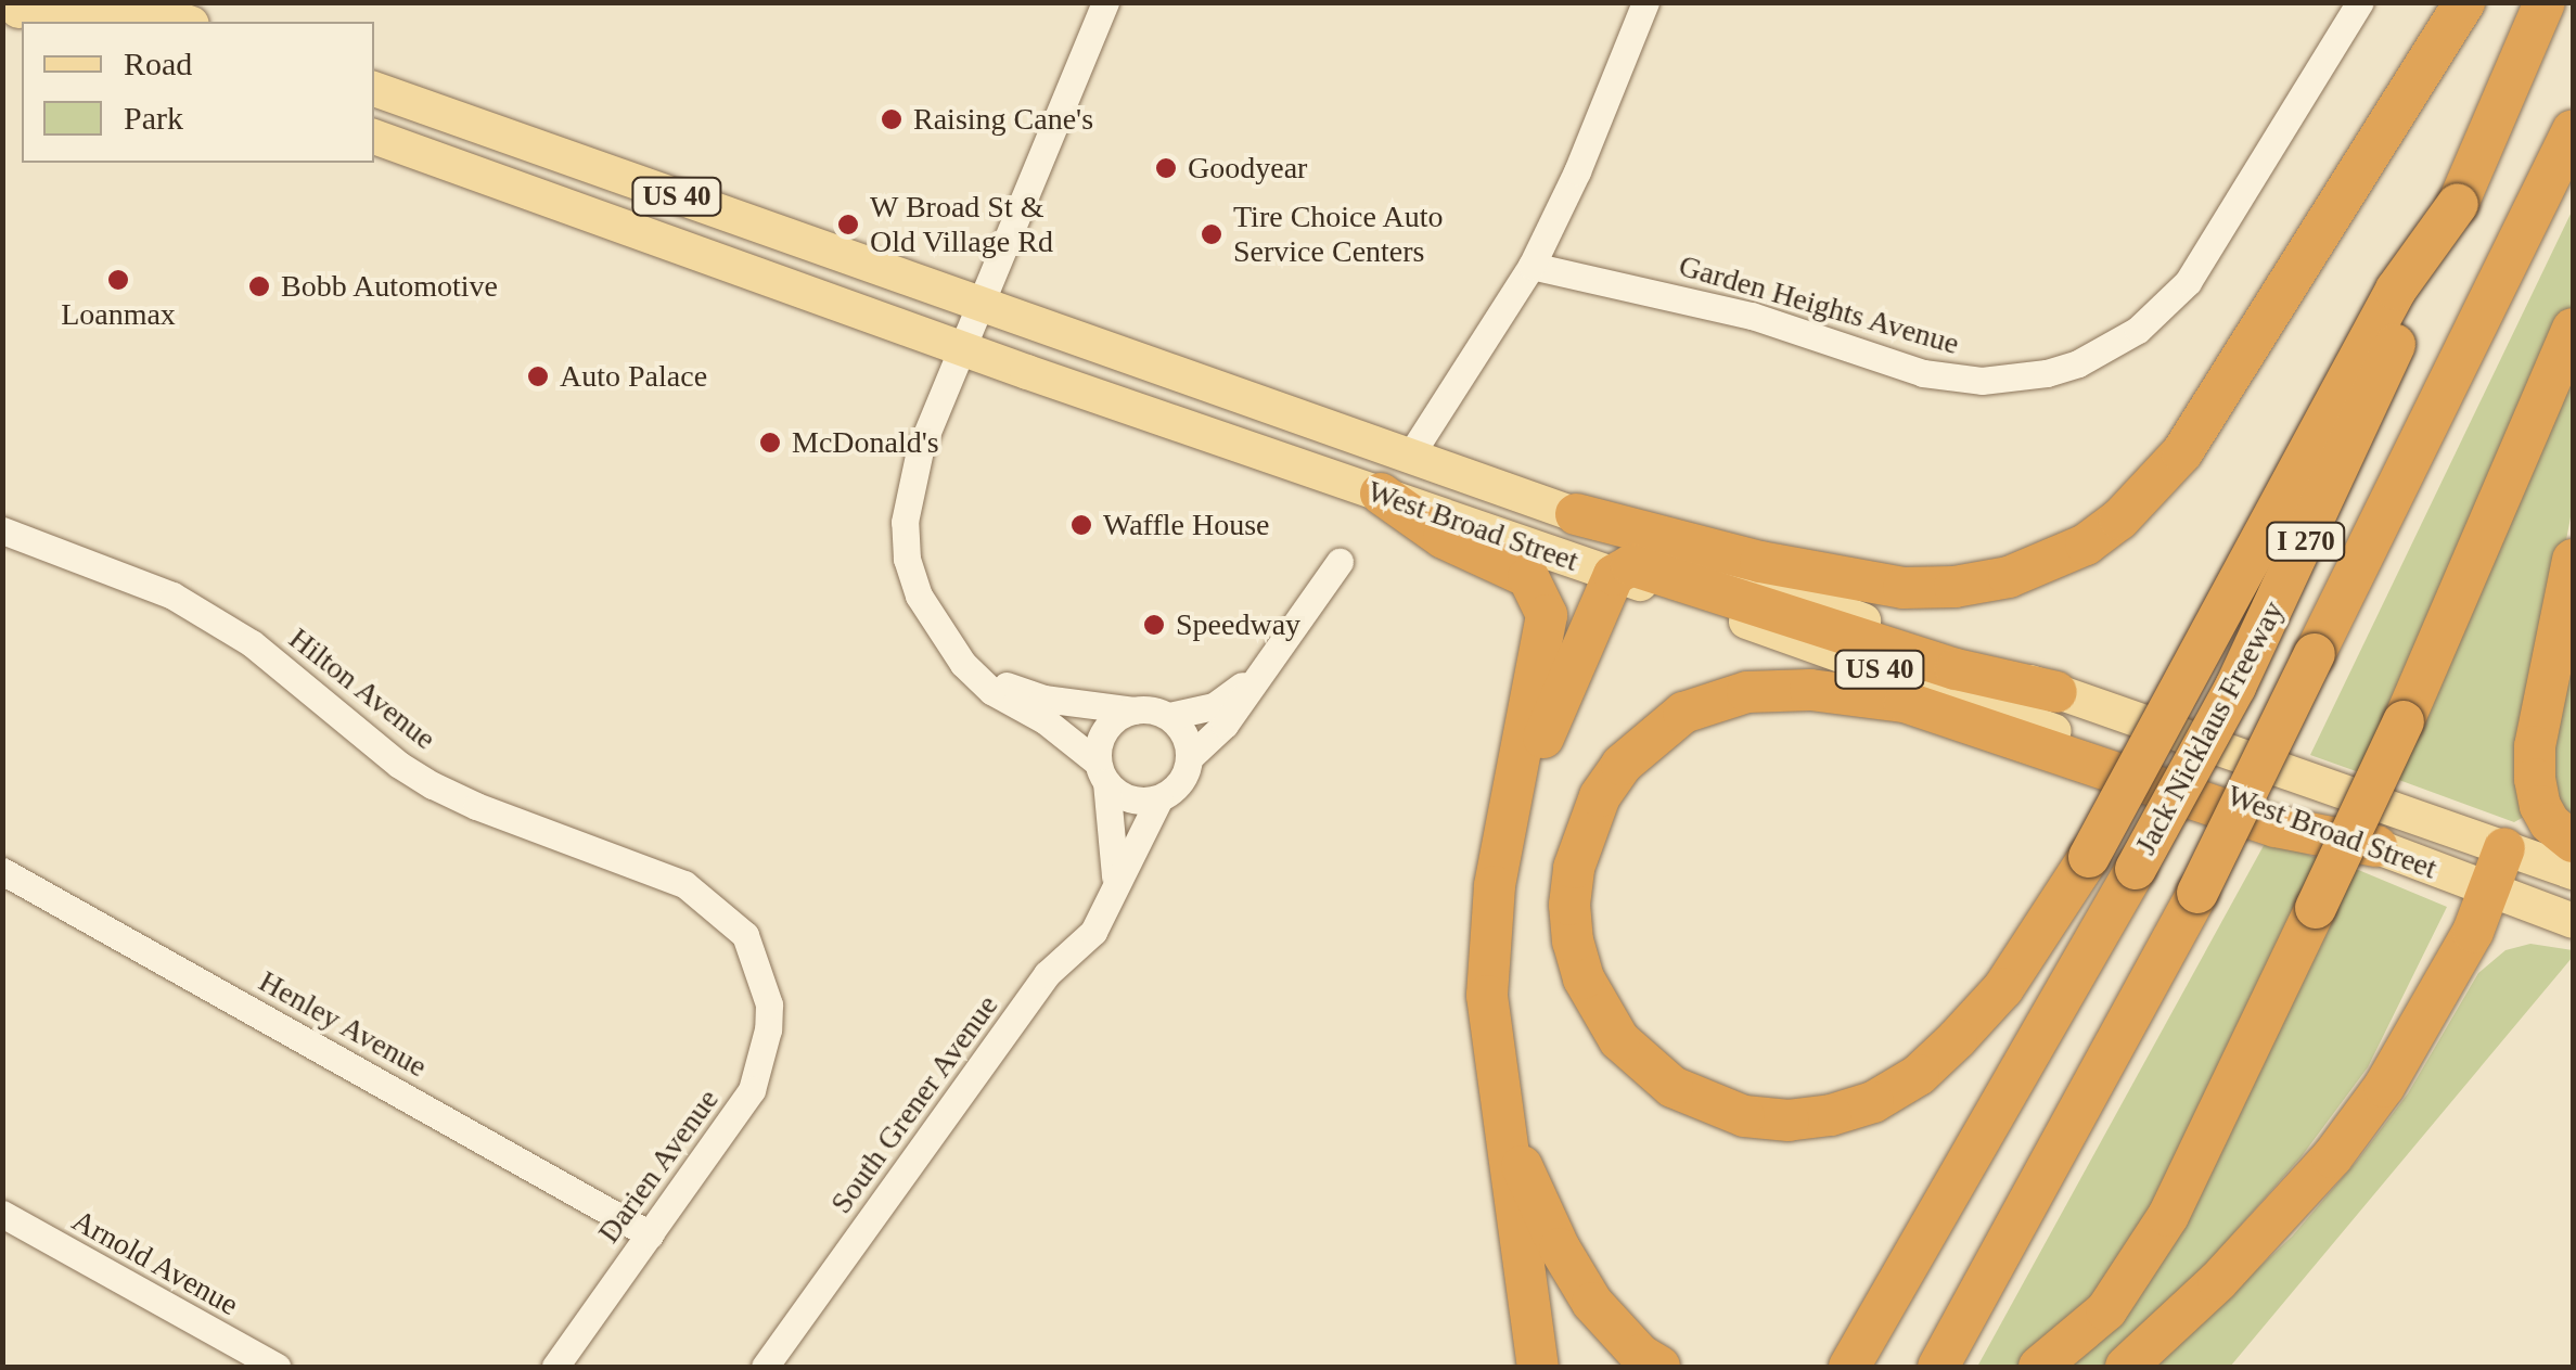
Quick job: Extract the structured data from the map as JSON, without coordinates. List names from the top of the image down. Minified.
{"streets":{"highway":["I 270","Jack Nicklaus Freeway"],"main road":["US 40","West Broad Street"],"street":["Garden Heights Avenue","Hilton Avenue","Henley Avenue","South Grener Avenue","Darien Avenue","Arnold Avenue"]},"crossings":[["Hilton Avenue","Darien Avenue"],["Henley Avenue","Darien Avenue"]],"places":["Raising Cane's","Goodyear","W Broad St & Old Village Rd","Tire Choice Auto Service Centers","Loanmax","Bobb Automotive","Auto Palace","McDonald's","Waffle House","Speedway"],"legend":["Road","Park"]}
